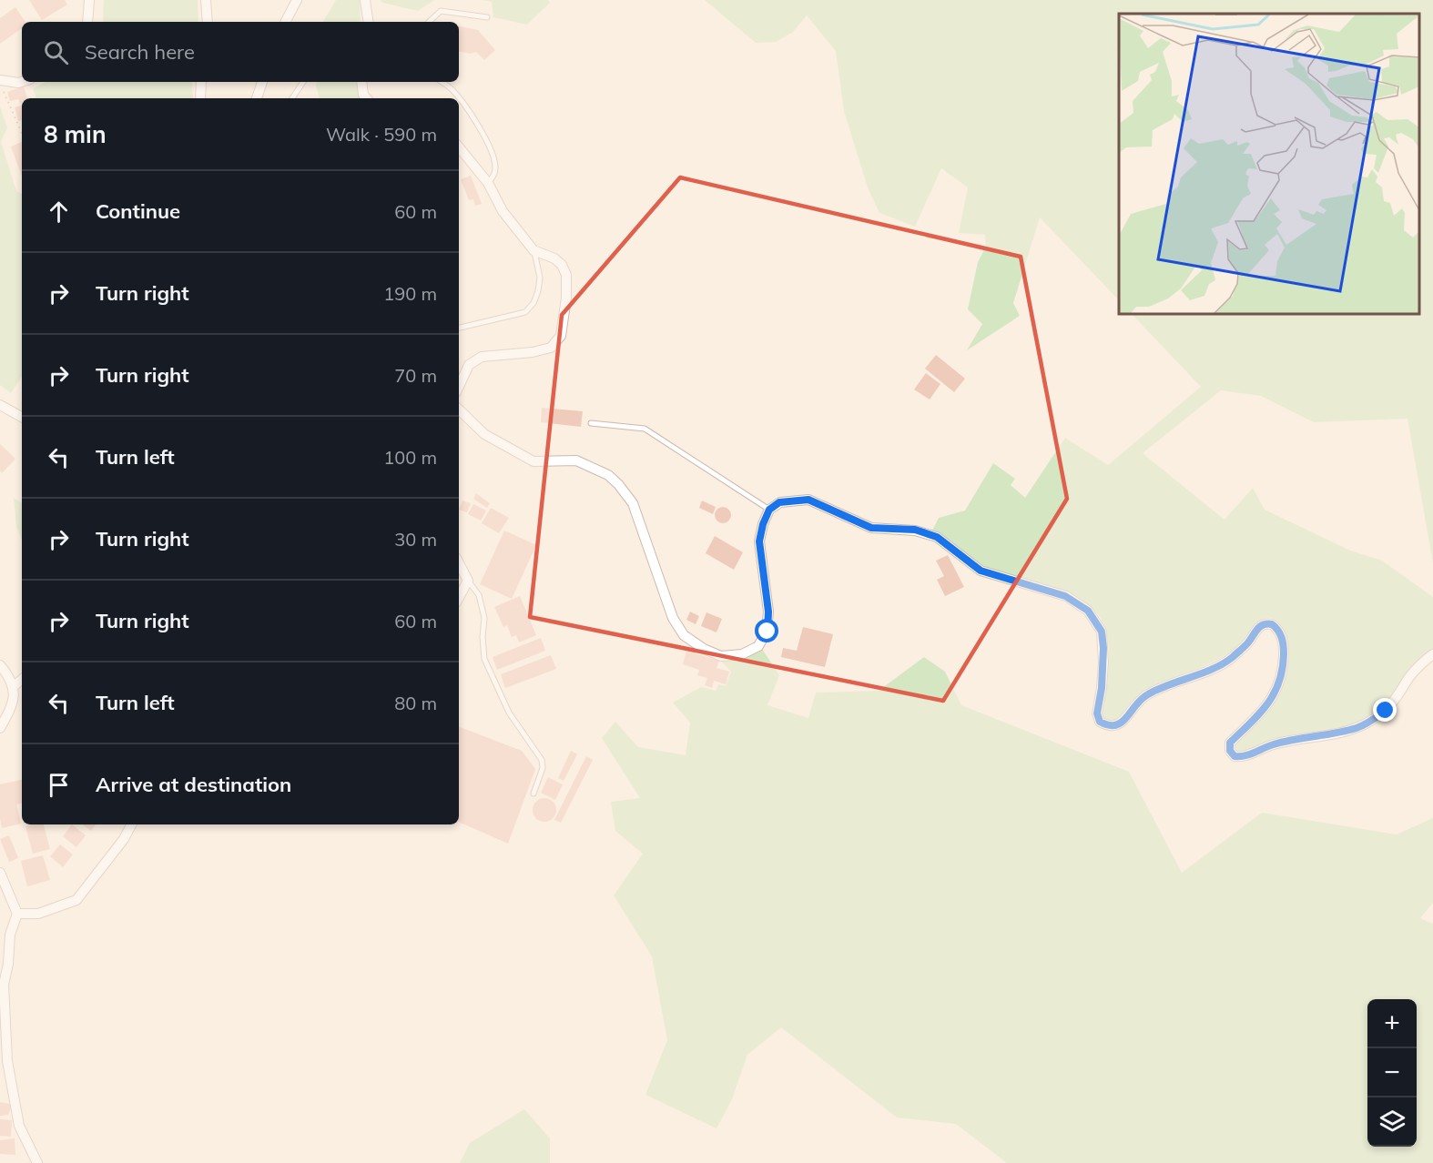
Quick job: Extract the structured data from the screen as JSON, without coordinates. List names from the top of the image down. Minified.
{"page":{"search":"Search here","heading":["8 min","Walk · 590 m"],"list":[["Continue","60 m"],["Turn right","190 m"],["Turn right","70 m"],["Turn left","100 m"],["Turn right","30 m"],["Turn right","60 m"],["Turn left","80 m"],"Arrive at destination"],"map_buttons":["+","−"]}}
